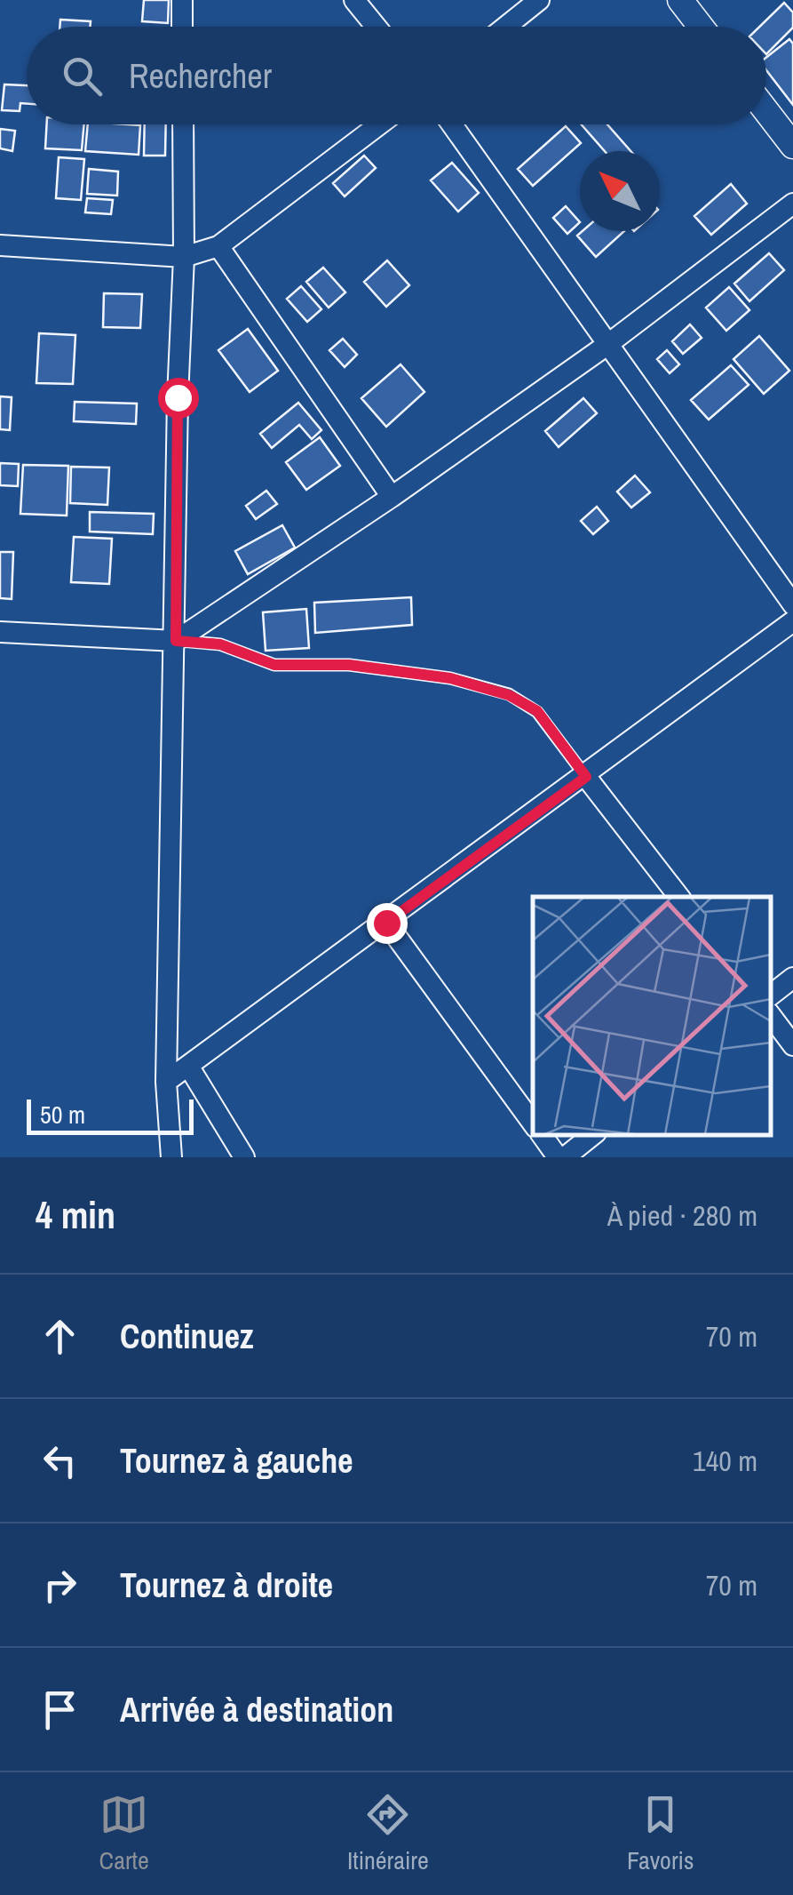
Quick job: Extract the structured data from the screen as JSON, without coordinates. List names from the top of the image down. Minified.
{"scale_bar":"50 m","north":"top left","page":{"search":"Rechercher","scale":"50 m","heading":["4 min","À pied · 280 m"],"list":[["Continuez","70 m"],["Tournez à gauche","140 m"],["Tournez à droite","70 m"],"Arrivée à destination"],"nav":["Carte","Itinéraire","Favoris"]}}
